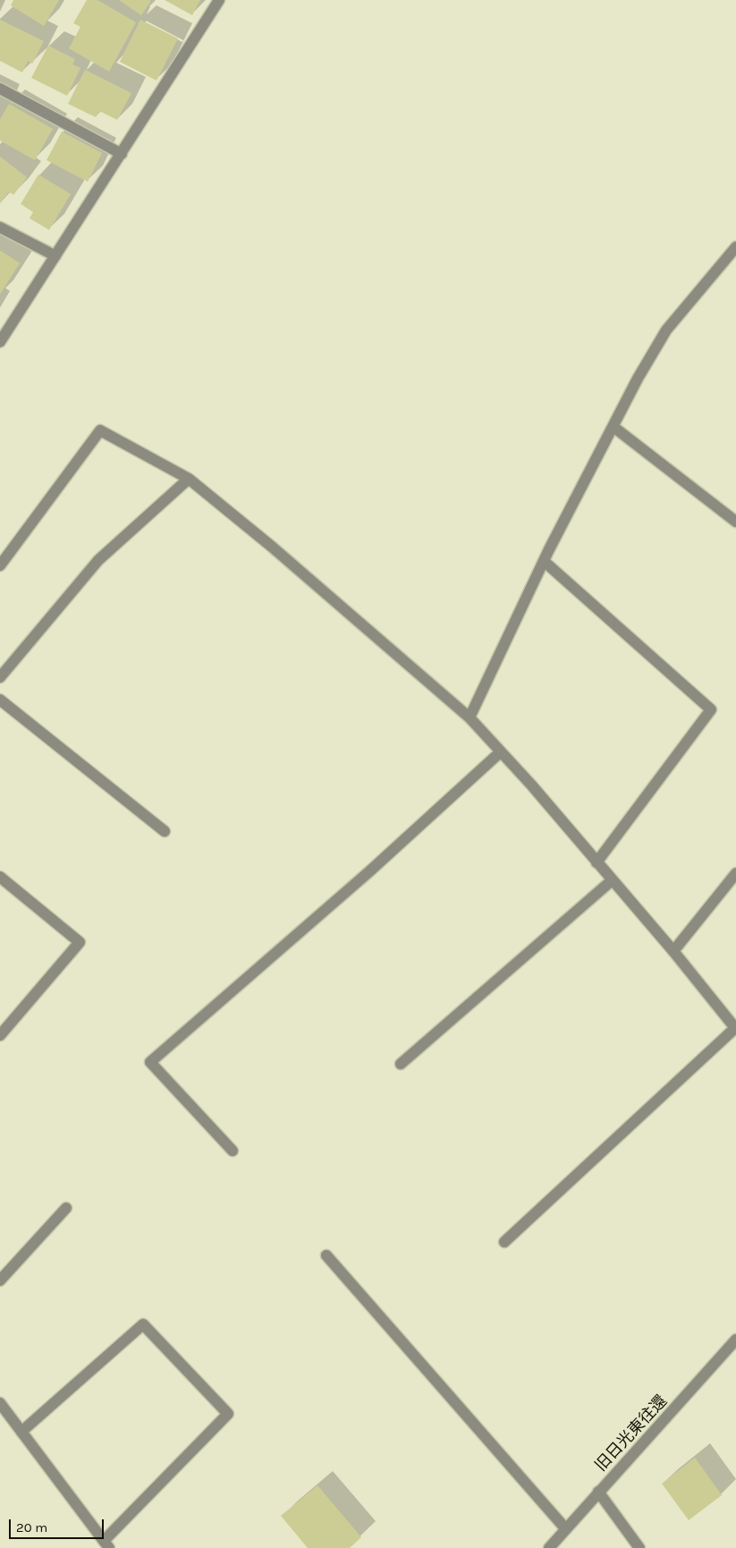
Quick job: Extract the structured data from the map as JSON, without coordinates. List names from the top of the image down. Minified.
{"streets":{"street":["旧日光東往還"]},"scale_bar":"20 m"}
